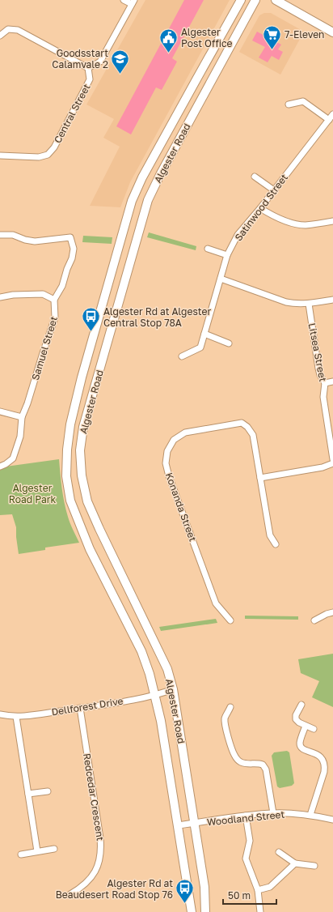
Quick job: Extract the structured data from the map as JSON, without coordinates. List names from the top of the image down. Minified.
{"streets":{"main road":["Algester Road"],"street":["Central Street","Satinwood Street","Samuel Street","Litsea Street","Konanda Street","Dellforest Drive","Redcedar Crescent","Woodland Street"]},"crossings":[["Algester Road","Dellforest Drive"],["Algester Road","Woodland Street"],["Dellforest Drive","Redcedar Crescent"]],"parks":["Algester Road Park"],"places":{"supermarket":["7-Eleven"],"public building":["Algester Post Office"],"school or university":["Goodsstart Calamvale 2"],"bus stop":["Algester Rd at Algester Central Stop 78A","Algester Rd at Beaudesert Road Stop 76"]},"scale_bar":"50 m"}
